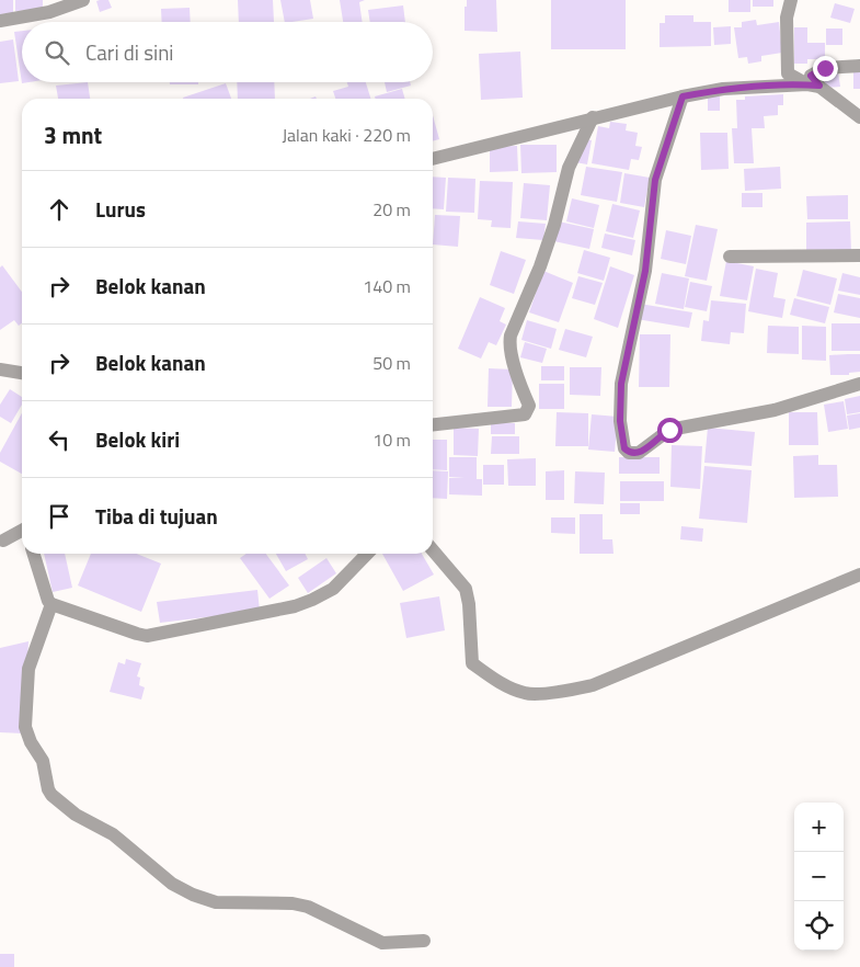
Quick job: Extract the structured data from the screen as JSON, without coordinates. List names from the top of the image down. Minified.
{"page":{"search":"Cari di sini","heading":["3 mnt","Jalan kaki · 220 m"],"list":[["Lurus","20 m"],["Belok kanan","140 m"],["Belok kanan","50 m"],["Belok kiri","10 m"],"Tiba di tujuan"],"map_buttons":["+","−"]}}
